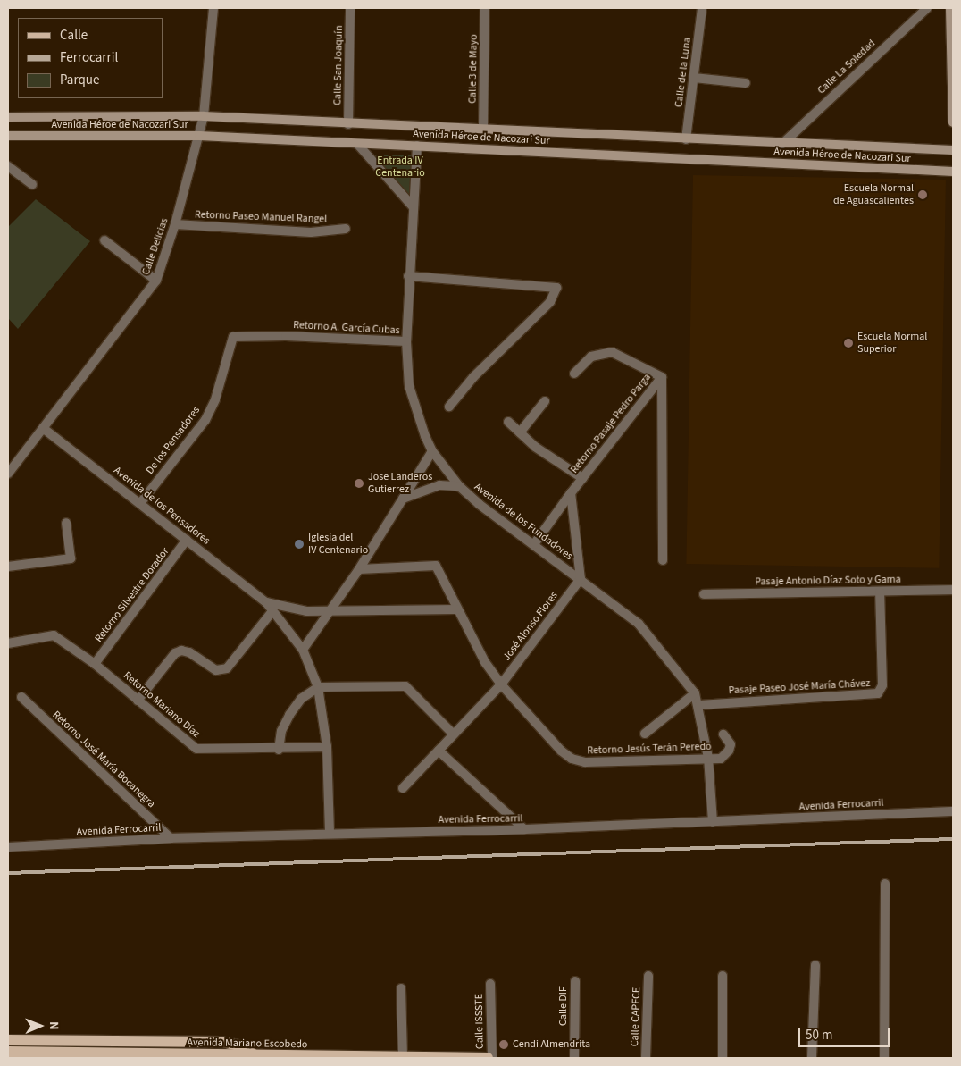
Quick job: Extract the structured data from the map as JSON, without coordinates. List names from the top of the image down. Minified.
{"streets":{"main road":["Avenida Héroe de Nacozari Sur","Avenida Mariano Escobedo"],"street":["Calle San Joaquín","Calle La Soledad","Calle 3 de Mayo","Calle de la Luna","Retorno Paseo Manuel Rangel","Calle Delicias","Retorno A. García Cubas","Retorno Pasaje Pedro Parga","De los Pensadores","Avenida de los Pensadores","Avenida de los Fundadores","Pasaje Antonio Díaz Soto y Gama","Retorno Silvestre Dorador","José Alonso Flores","Pasaje Paseo José María Chávez","Retorno Mariano Díaz","Retorno Jesús Terán Peredo","Retorno José María Bocanegra","Avenida Ferrocarril","Calle DIF","Calle CAPFCE","Calle ISSSTE"]},"crossings":[["Calle San Joaquín","Avenida Héroe de Nacozari Sur"],["Calle La Soledad","Avenida Héroe de Nacozari Sur"],["Calle 3 de Mayo","Avenida Héroe de Nacozari Sur"],["Calle de la Luna","Avenida Héroe de Nacozari Sur"],["Avenida Héroe de Nacozari Sur","Calle Delicias"],["Avenida Héroe de Nacozari Sur","Avenida de los Fundadores"],["Retorno Paseo Manuel Rangel","Calle Delicias"],["Calle Delicias","Avenida de los Pensadores"],["Retorno A. García Cubas","De los Pensadores"],["Retorno A. García Cubas","Avenida de los Fundadores"],["Retorno Pasaje Pedro Parga","Avenida de los Fundadores"],["De los Pensadores","Avenida de los Pensadores"],["Avenida de los Pensadores","Retorno Silvestre Dorador"],["Avenida de los Pensadores","Retorno Mariano Díaz"],["Avenida de los Pensadores","Avenida Ferrocarril"],["Avenida de los Fundadores","José Alonso Flores"],["Avenida de los Fundadores","Pasaje Paseo José María Chávez"],["Avenida de los Fundadores","Retorno Jesús Terán Peredo"],["Avenida de los Fundadores","Avenida Ferrocarril"],["Pasaje Antonio Díaz Soto y Gama","Pasaje Paseo José María Chávez"],["Retorno Silvestre Dorador","Retorno Mariano Díaz"],["José Alonso Flores","Retorno Jesús Terán Peredo"],["Retorno José María Bocanegra","Avenida Ferrocarril"]],"parks":["Entrada IV Centenario"],"places":["Escuela Normal de Aguascalientes","Escuela Normal Superior","Jose Landeros Gutierrez","Iglesia del IV Centenario","Cendi Almendrita"],"legend":["Calle","Ferrocarril","Parque"],"scale_bar":"50 m","north":"right"}
